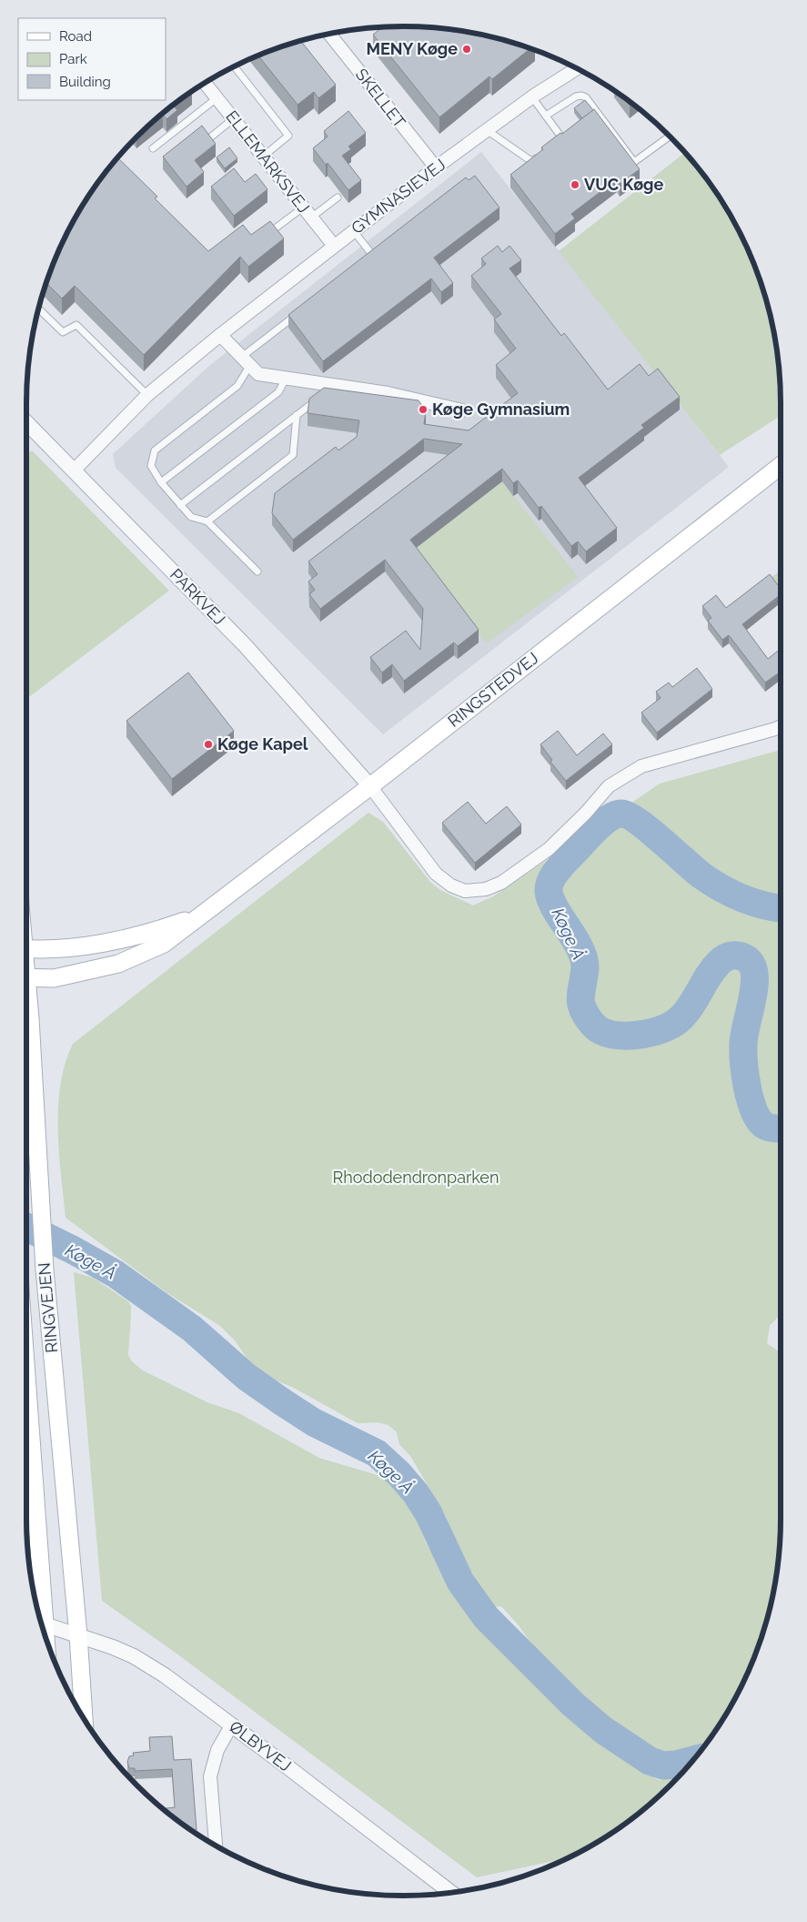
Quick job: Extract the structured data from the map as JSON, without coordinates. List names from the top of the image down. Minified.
{"streets":{"main road":["RINGSTEDVEJ","RINGVEJEN"],"street":["SKELLET","ELLEMARKSVEJ","GYMNASIEVEJ","PARKVEJ","ØLBYVEJ"]},"crossings":[["SKELLET","GYMNASIEVEJ"],["ELLEMARKSVEJ","GYMNASIEVEJ"],["GYMNASIEVEJ","PARKVEJ"],["PARKVEJ","RINGSTEDVEJ"],["RINGVEJEN","ØLBYVEJ"]],"water":["Køge Å"],"parks":["Rhododendronparken"],"places":["MENY Køge","VUC Køge","Køge Gymnasium","Køge Kapel"],"legend":["Road","Park","Building"]}
